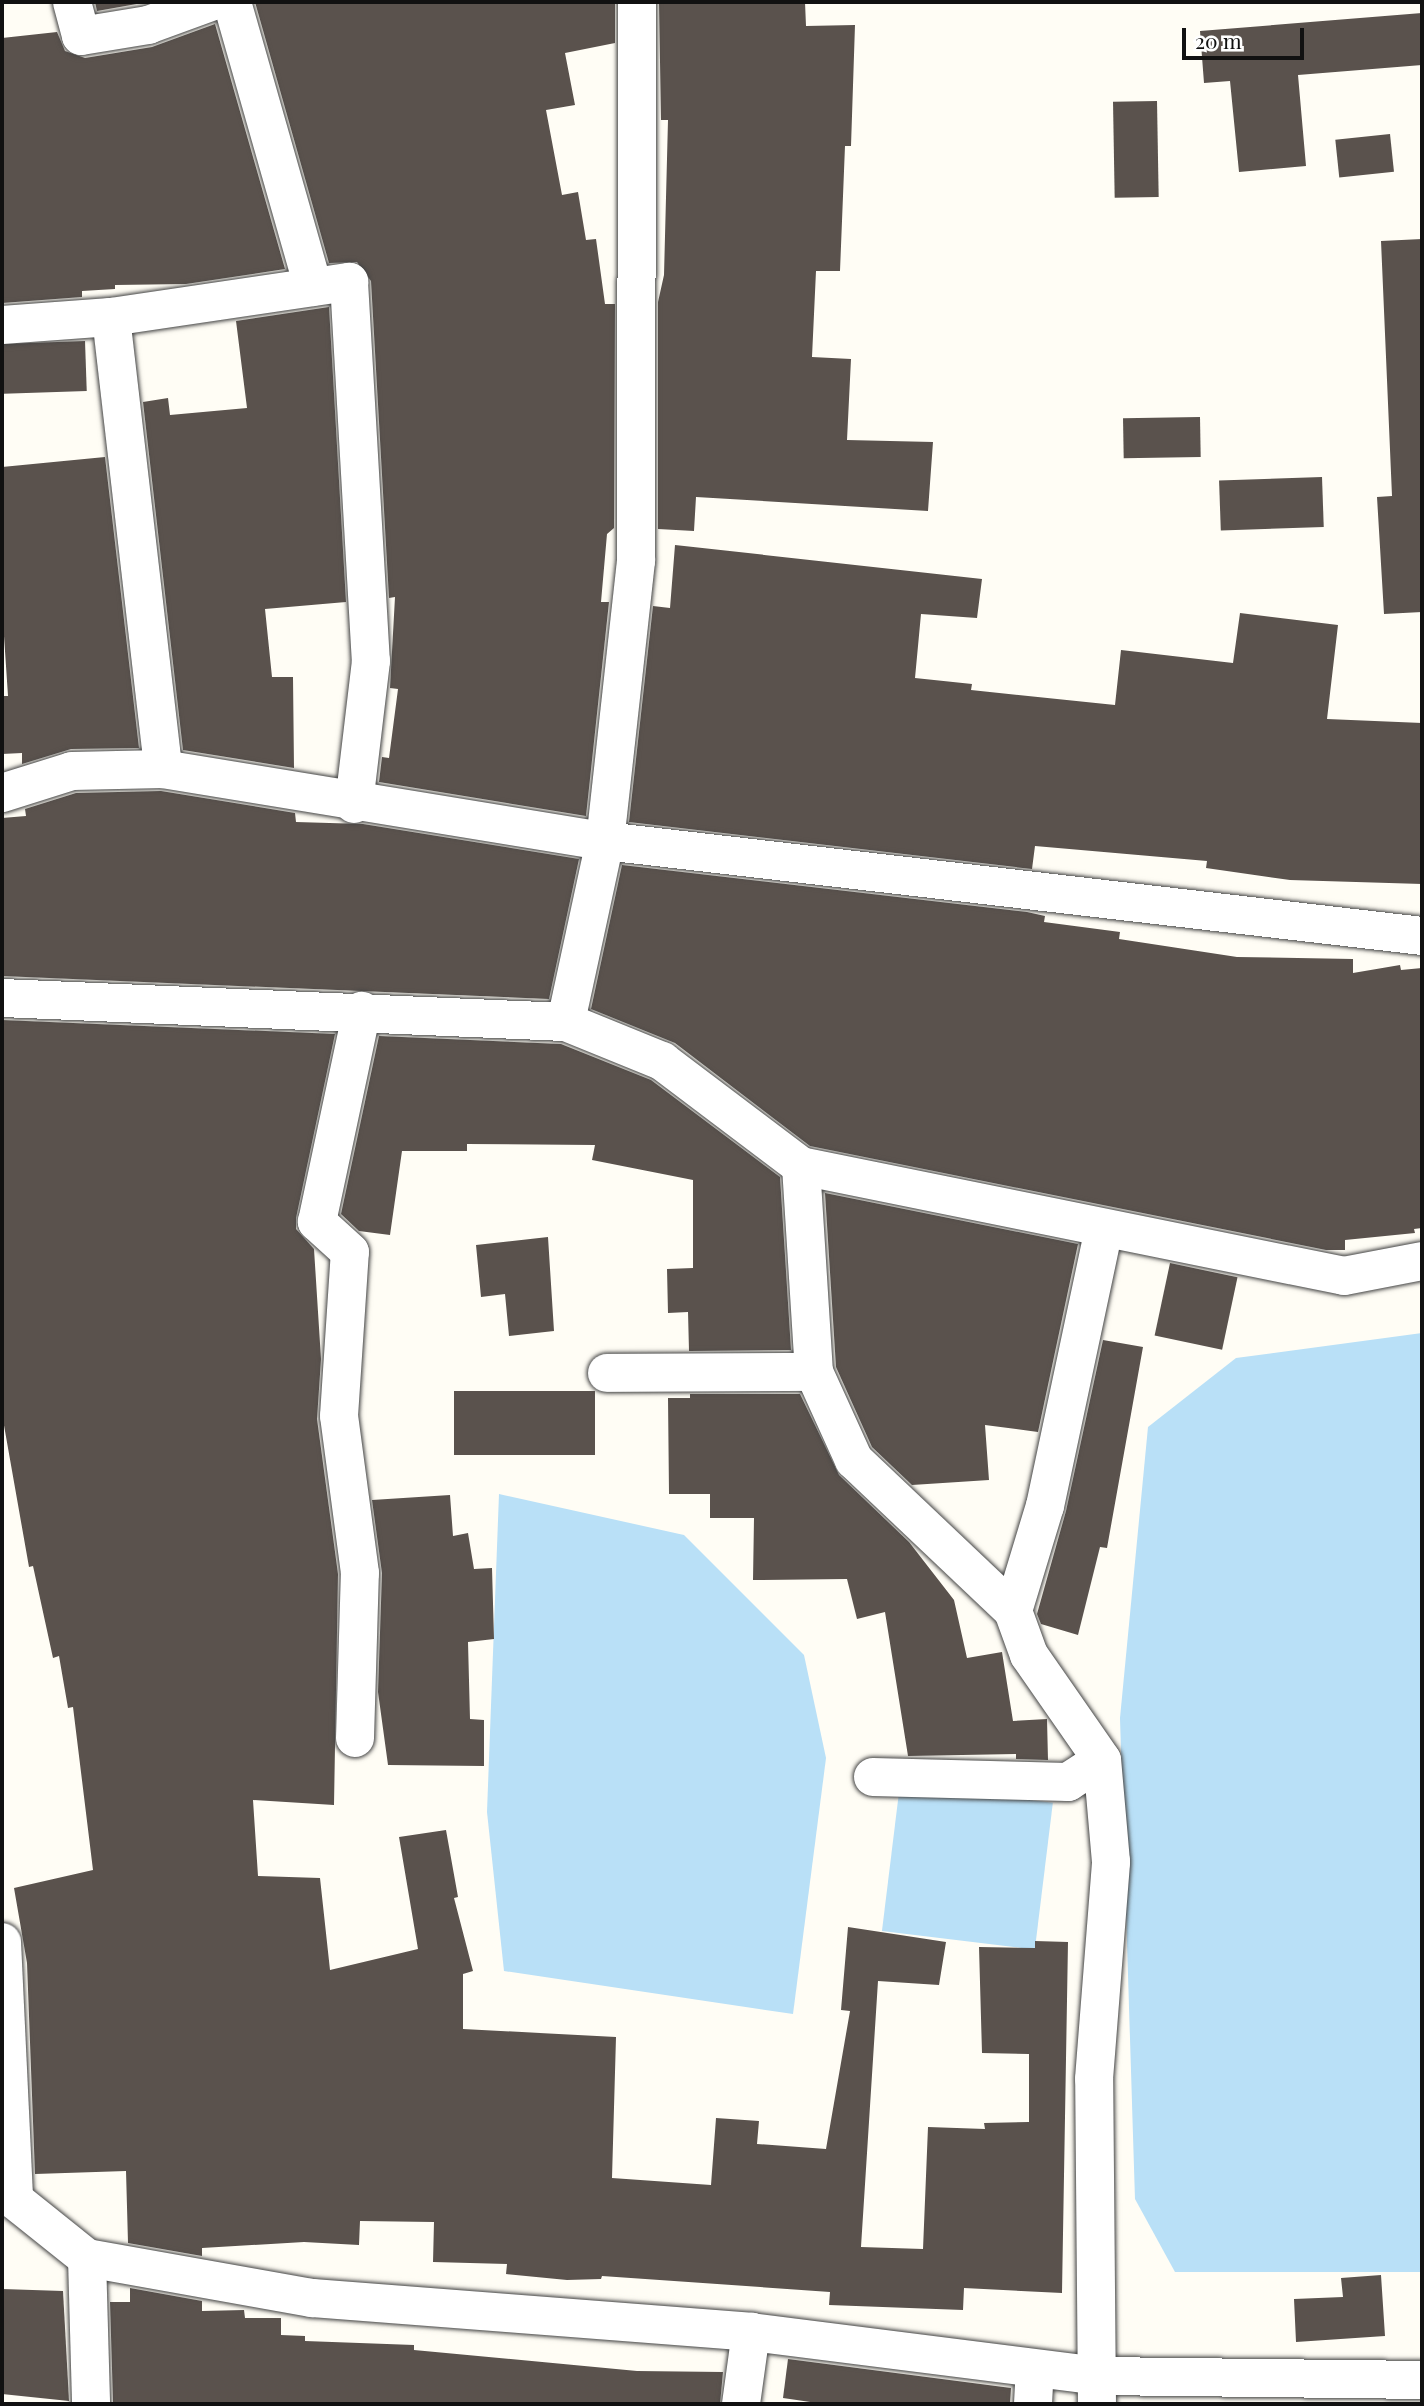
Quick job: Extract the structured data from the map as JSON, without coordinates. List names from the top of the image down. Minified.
{"scale_bar":"20 m"}
